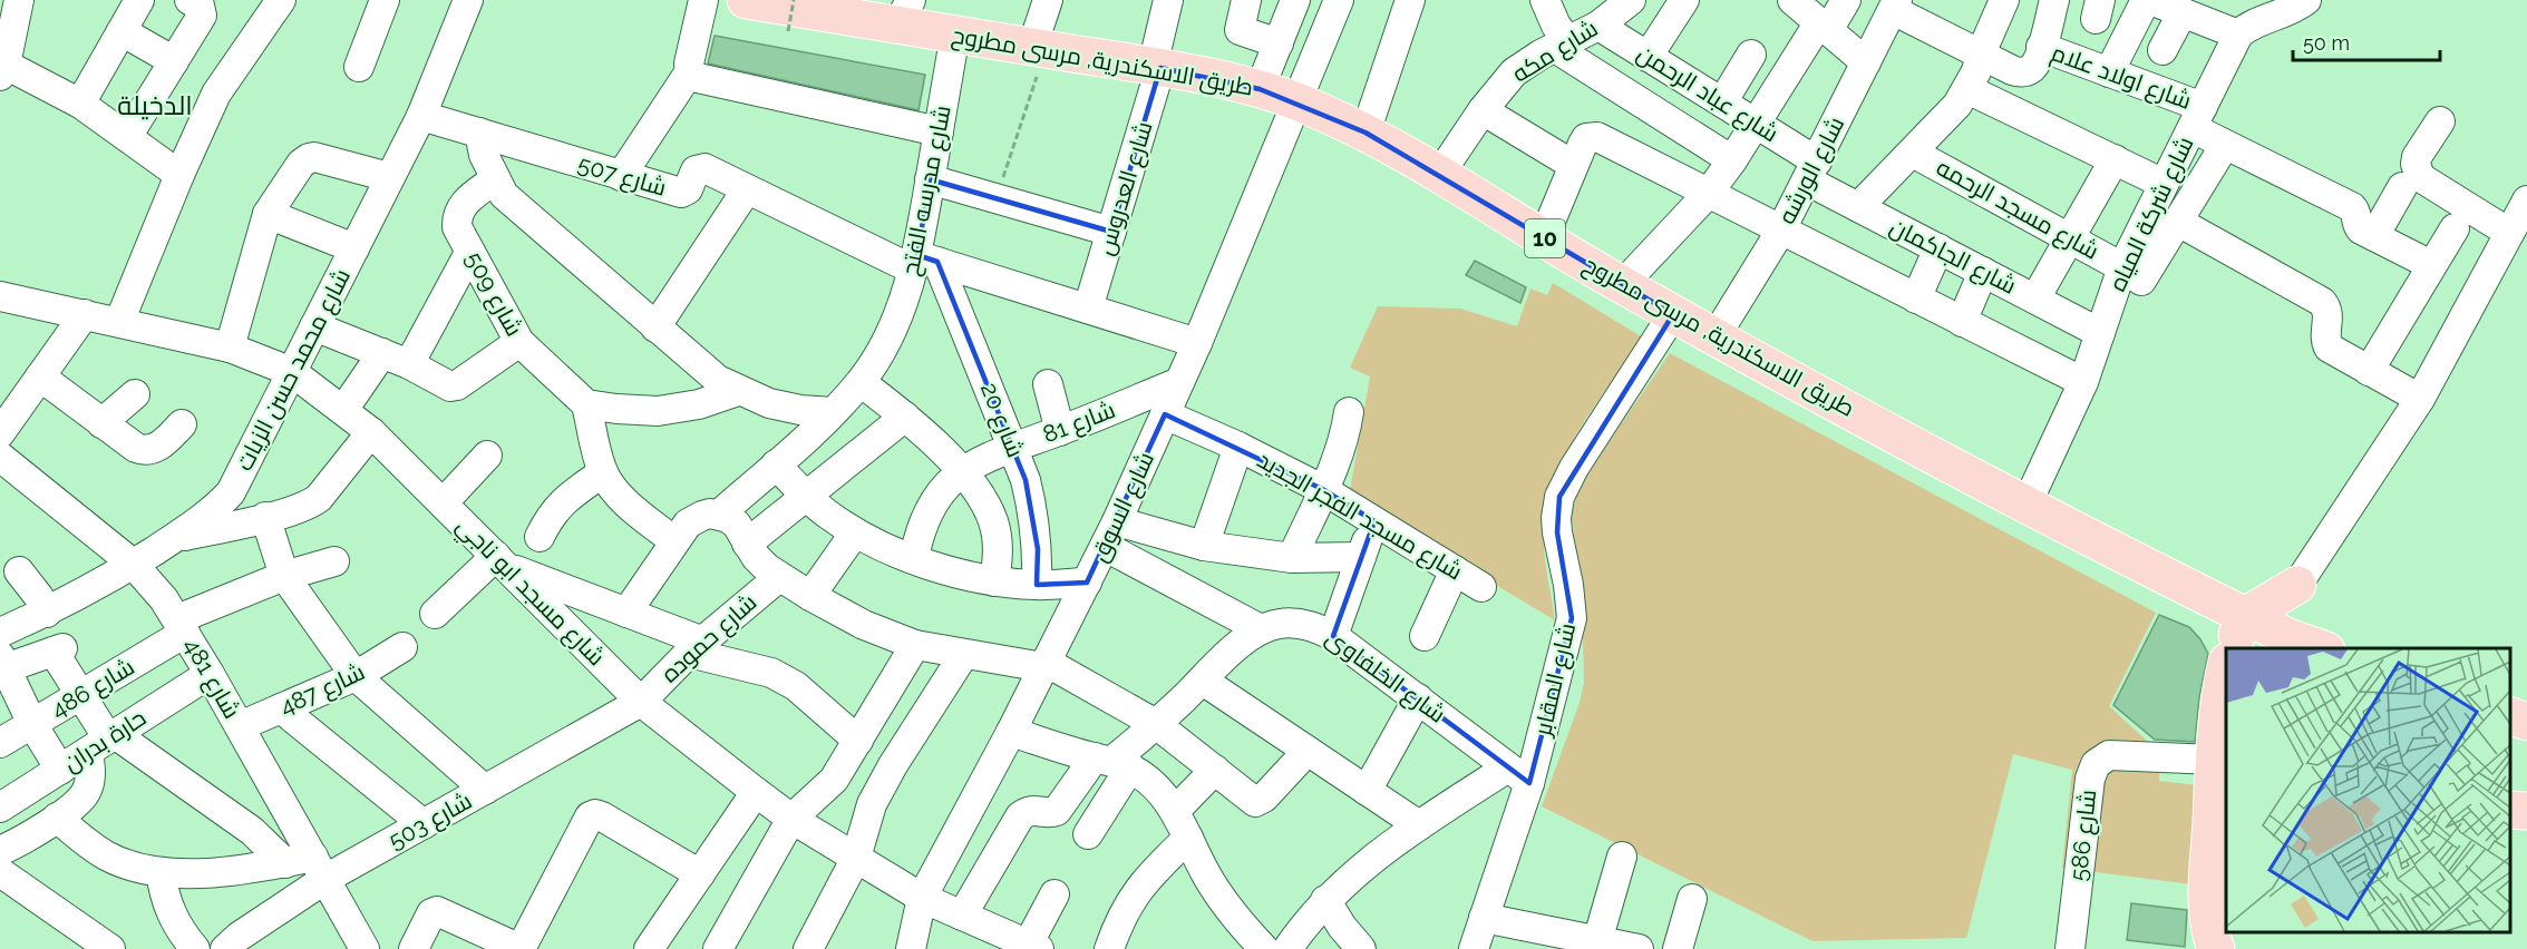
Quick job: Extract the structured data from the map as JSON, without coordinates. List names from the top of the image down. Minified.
{"streets":{"main road":["طريق الاسكندرية, مرسى مطروح","10"],"street":["شارع مكه","شارع اولاد علام","شارع عباد الرحمن","شارع الورشه","شارع 507","شارع العدروس","شارع مدرسه الفتح","شارع مسجد الرحمه","شارع شركة المياه","شارع الجاكمان","شارع 509","شارع محمد حسن الزيات","شارع 20","شارع 81","شارع السوق","شارع مسجد الفجر الجديد","شارع مسجد ابو ناجي","شارع حموده","شارع الخلفاوى","شارع 481","شارع المقابر","شارع 486","شارع 487","حارة بدران","شارع 503","شارع 586"]},"crossings":[["شارع مكه","طريق الاسكندرية, مرسى مطروح"],["شارع مكه","شارع عباد الرحمن"],["طريق الاسكندرية, مرسى مطروح","شارع الورشه"],["طريق الاسكندرية, مرسى مطروح","شارع العدروس"],["طريق الاسكندرية, مرسى مطروح","شارع مدرسه الفتح"],["طريق الاسكندرية, مرسى مطروح","شارع شركة المياه"],["طريق الاسكندرية, مرسى مطروح","شارع السوق"],["طريق الاسكندرية, مرسى مطروح","شارع المقابر"],["شارع اولاد علام","شارع شركة المياه"],["شارع عباد الرحمن","شارع الورشه"],["شارع عباد الرحمن","شارع الجاكمان"],["شارع الورشه","شارع الجاكمان"],["شارع 507","شارع العدروس"],["شارع 507","شارع مدرسه الفتح"],["شارع 507","شارع محمد حسن الزيات"],["شارع 507","شارع 20"],["شارع 507","شارع السوق"],["شارع مدرسه الفتح","شارع 20"],["شارع مسجد الرحمه","شارع شركة المياه"],["شارع شركة المياه","شارع الجاكمان"],["شارع محمد حسن الزيات","شارع مسجد ابو ناجي"],["شارع محمد حسن الزيات","شارع 481"],["شارع 20","شارع 81"],["شارع 81","شارع السوق"],["شارع السوق","شارع مسجد الفجر الجديد"],["شارع السوق","شارع مسجد ابو ناجي"],["شارع مسجد ابو ناجي","شارع حموده"],["شارع مسجد ابو ناجي","شارع 503"],["شارع حموده","شارع 503"],["شارع الخلفاوى","شارع المقابر"],["شارع 481","شارع 486"],["شارع 481","شارع 487"],["شارع 481","حارة بدران"],["شارع 481","شارع 503"]],"districts":["الدخيلة"],"scale_bar":"50 m"}
